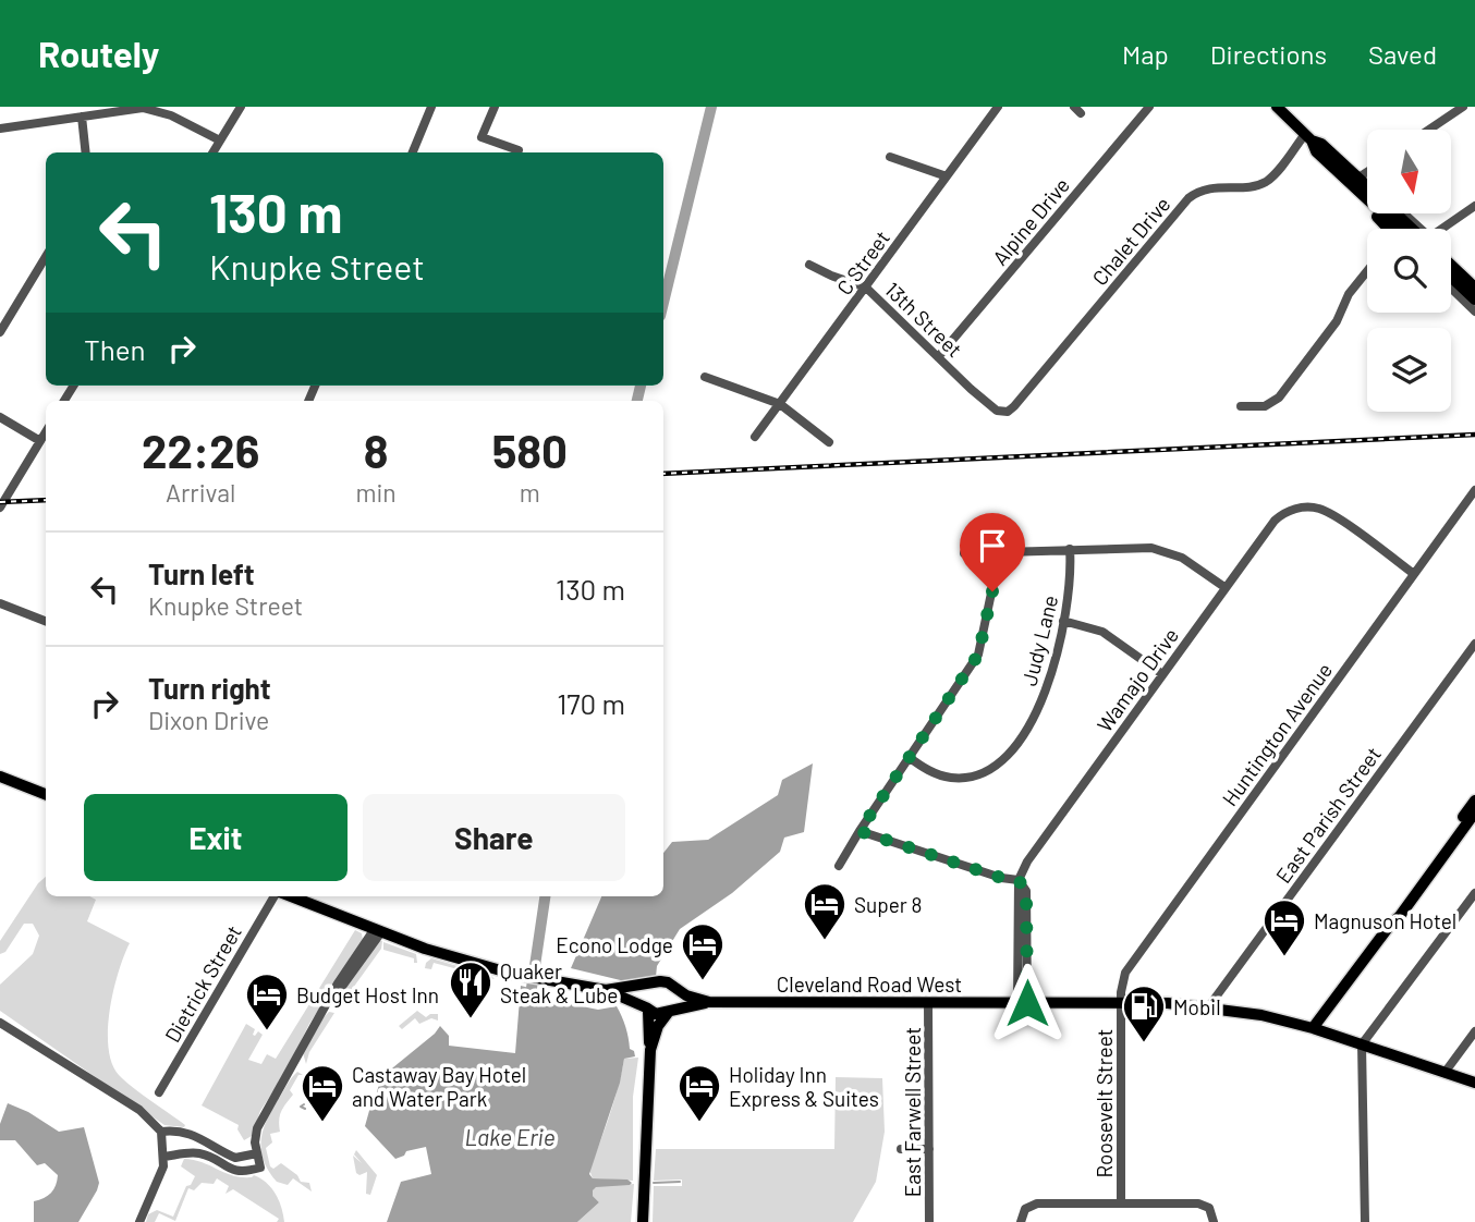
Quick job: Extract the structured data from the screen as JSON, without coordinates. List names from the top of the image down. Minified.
{"streets":{"main road":["Cleveland Road West"],"street":["Alpine Drive","Chalet Drive","C Street","13th Street","Judy Lane","Wamajo Drive","Huntington Avenue","East Parish Street","Dietrick Street","Roosevelt Street","East Farwell Street"]},"crossings":[["Alpine Drive","13th Street"],["Chalet Drive","13th Street"],["C Street","13th Street"],["Wamajo Drive","Huntington Avenue"],["Huntington Avenue","Cleveland Road West"],["Huntington Avenue","Roosevelt Street"],["East Parish Street","Cleveland Road West"],["Cleveland Road West","Roosevelt Street"],["Cleveland Road West","East Farwell Street"]],"water":["Lake Erie"],"places":{"hotel":["Super 8","Magnuson Hotel","Econo Lodge","Budget Host Inn","Castaway Bay Hotel and Water Park","Holiday Inn Express & Suites"],"restaurant":["Quaker Steak & Lube"],"fuel station":["Mobil"]},"north":"bottom","page":{"header":"Routely","nav":["Map","Directions","Saved"],"turn":["130 m","Knupke Street"],"then":"Then","eta":["22:26","Arrival","8","min","580","m"],"list":[{"name":"Turn left","note":"Knupke Street","value":"130 m"},{"name":"Turn right","note":"Dixon Drive","value":"170 m"}],"buttons":["Exit","Share"]}}
